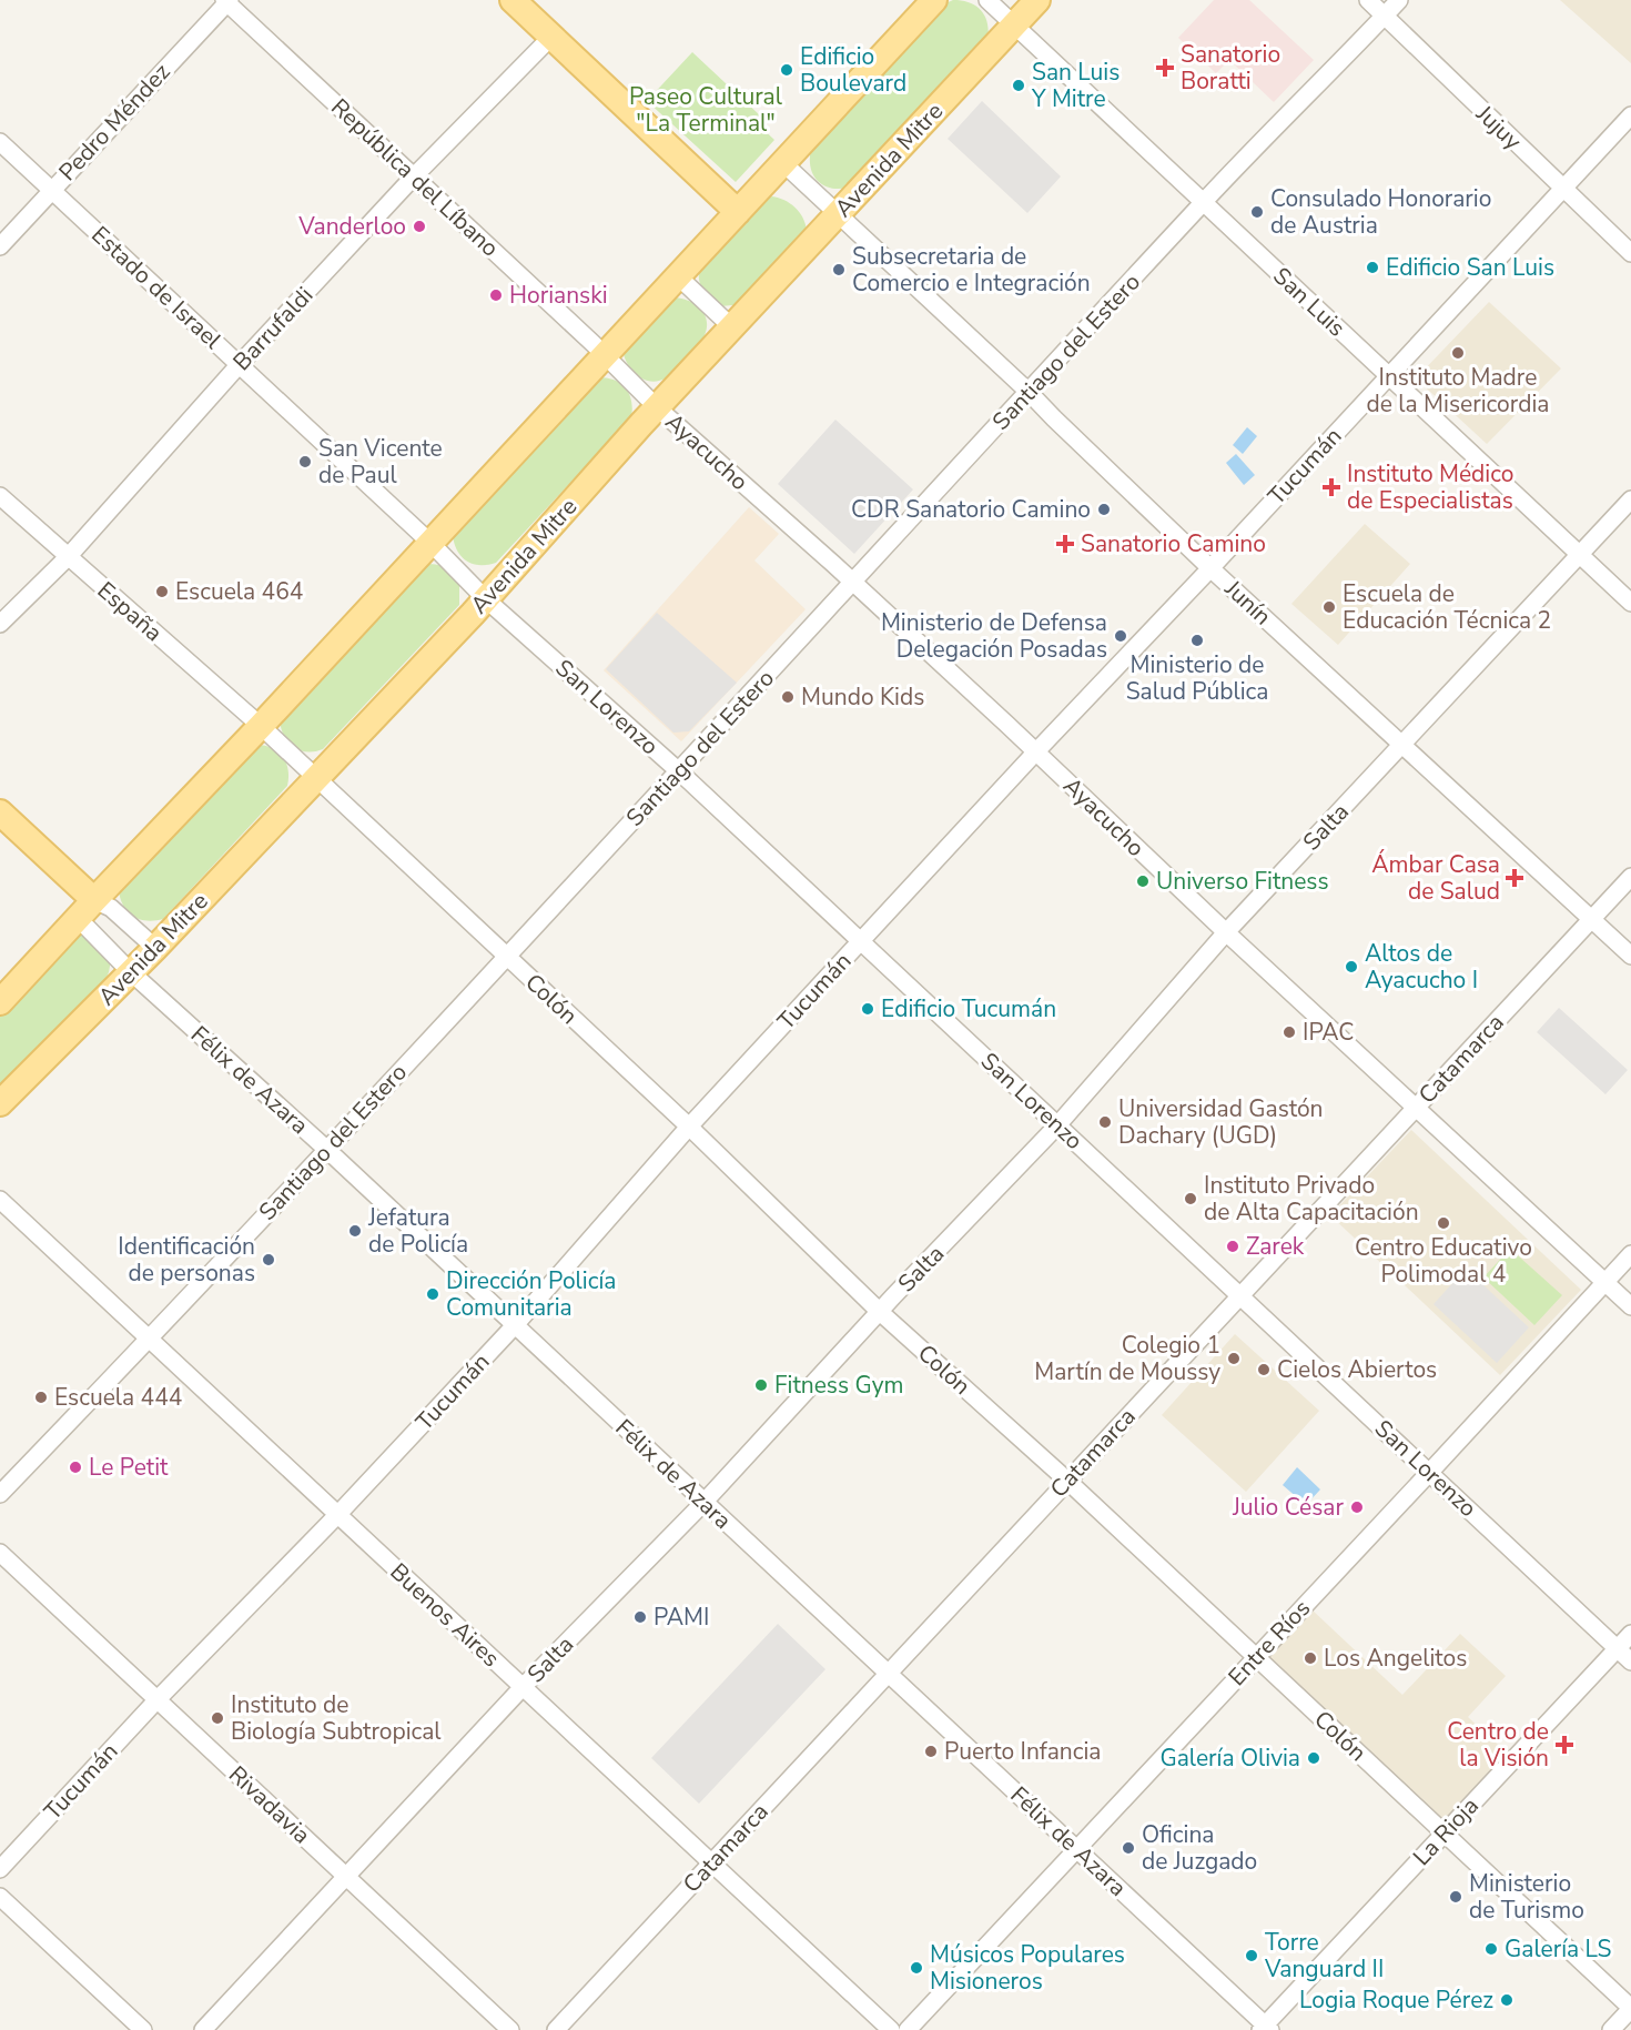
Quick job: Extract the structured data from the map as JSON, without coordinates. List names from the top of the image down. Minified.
{"streets":{"main road":["Avenida Mitre"],"street":["Pedro Méndez","Jujuy","República del Líbano","Estado de Israel","San Luis","Barrufaldi","Santiago del Estero","Ayacucho","Tucumán","Junín","España","San Lorenzo","Salta","Colón","Catamarca","Félix de Azara","Buenos Aires","Entre Ríos","Rivadavia","La Rioja"]},"crossings":[["Pedro Méndez","República del Líbano"],["Pedro Méndez","Estado de Israel"],["Jujuy","Santiago del Estero"],["Jujuy","Tucumán"],["Avenida Mitre","San Luis"],["Avenida Mitre","Ayacucho"],["Avenida Mitre","Junín"],["Avenida Mitre","San Lorenzo"],["Avenida Mitre","Colón"],["Avenida Mitre","Félix de Azara"],["República del Líbano","Barrufaldi"],["República del Líbano","Ayacucho"],["Estado de Israel","Barrufaldi"],["Estado de Israel","San Lorenzo"],["San Luis","Santiago del Estero"],["San Luis","Tucumán"],["San Luis","Salta"],["Barrufaldi","España"],["Santiago del Estero","Ayacucho"],["Santiago del Estero","Junín"],["Santiago del Estero","San Lorenzo"],["Santiago del Estero","Colón"],["Santiago del Estero","Félix de Azara"],["Santiago del Estero","Buenos Aires"],["Ayacucho","Tucumán"],["Ayacucho","Salta"],["Ayacucho","Catamarca"],["Ayacucho","Entre Ríos"],["Tucumán","Junín"],["Tucumán","San Lorenzo"],["Tucumán","Colón"],["Tucumán","Félix de Azara"],["Tucumán","Buenos Aires"],["Tucumán","Rivadavia"],["Junín","Salta"],["Junín","Catamarca"],["España","Colón"],["San Lorenzo","Salta"],["San Lorenzo","Catamarca"],["San Lorenzo","Entre Ríos"],["San Lorenzo","La Rioja"],["Salta","Colón"],["Salta","Félix de Azara"],["Salta","Buenos Aires"],["Salta","Rivadavia"],["Colón","Catamarca"],["Colón","Entre Ríos"],["Colón","La Rioja"],["Catamarca","Félix de Azara"],["Catamarca","Buenos Aires"],["Félix de Azara","Entre Ríos"],["Félix de Azara","La Rioja"]],"parks":["Paseo Cultural \"La Terminal\""],"places":{"health":["Sanatorio Boratti","Instituto Médico de Especialistas","Sanatorio Camino","Ámbar Casa de Salud","Centro de la Visión"],"other":["Edificio Boulevard","San Luis Y Mitre","Consulado Honorario de Austria","Vanderloo","Edificio San Luis","Subsecretaria de Comercio e Integración","Horianski","Instituto Madre de la Misericordia","San Vicente de Paul","CDR Sanatorio Camino","Escuela 464","Escuela de Educación Técnica 2","Ministerio de Defensa Delegación Posadas","Ministerio de Salud Pública","Mundo Kids","Universo Fitness","Altos de Ayacucho I","Edificio Tucumán","IPAC","Universidad Gastón Dachary (UGD)","Instituto Privado de Alta Capacitación","Centro Educativo Polimodal 4","Jefatura de Policía","Zarek","Identificación de personas","Dirección Policía Comunitaria","Colegio 1 Martín de Moussy","Cielos Abiertos","Fitness Gym","Escuela 444","Le Petit","Julio César","PAMI","Los Angelitos","Instituto de Biología Subtropical","Puerto Infancia","Galería Olivia","Oficina de Juzgado","Ministerio de Turismo","Galería LS","Torre Vanguard II","Músicos Populares Misioneros","Logia Roque Pérez"]}}
